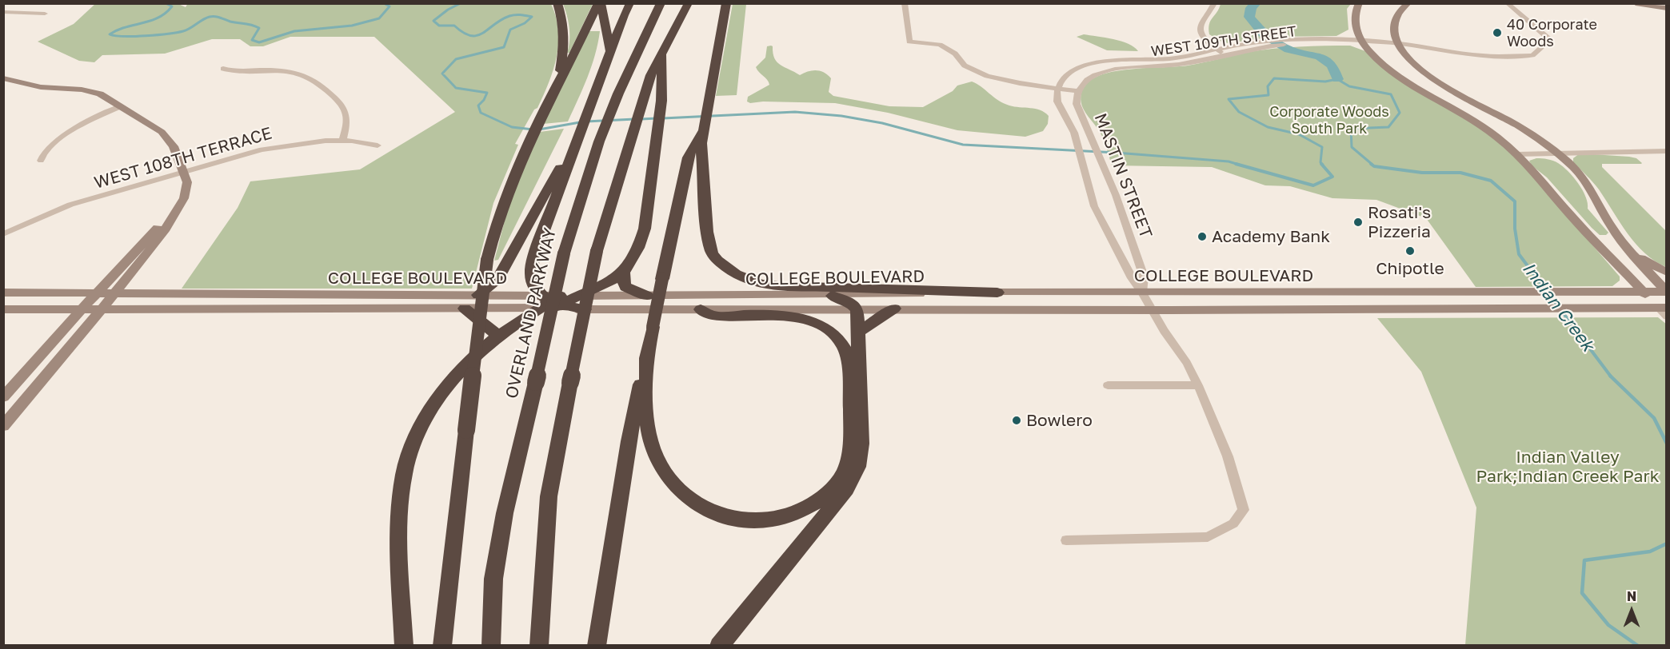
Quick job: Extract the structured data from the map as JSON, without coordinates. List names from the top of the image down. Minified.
{"streets":{"highway":["OVERLAND PARKWAY"],"main road":["COLLEGE BOULEVARD"],"street":["WEST 109TH STREET","WEST 108TH TERRACE","MASTIN STREET"]},"crossings":[["WEST 109TH STREET","MASTIN STREET"],["MASTIN STREET","COLLEGE BOULEVARD"]],"water":["Indian Creek"],"parks":["Corporate Woods South Park","Indian Valley Park;Indian Creek Park"],"places":["40 Corporate Woods","Rosati's Pizzeria","Academy Bank","Chipotle","Bowlero"],"north":"top"}
